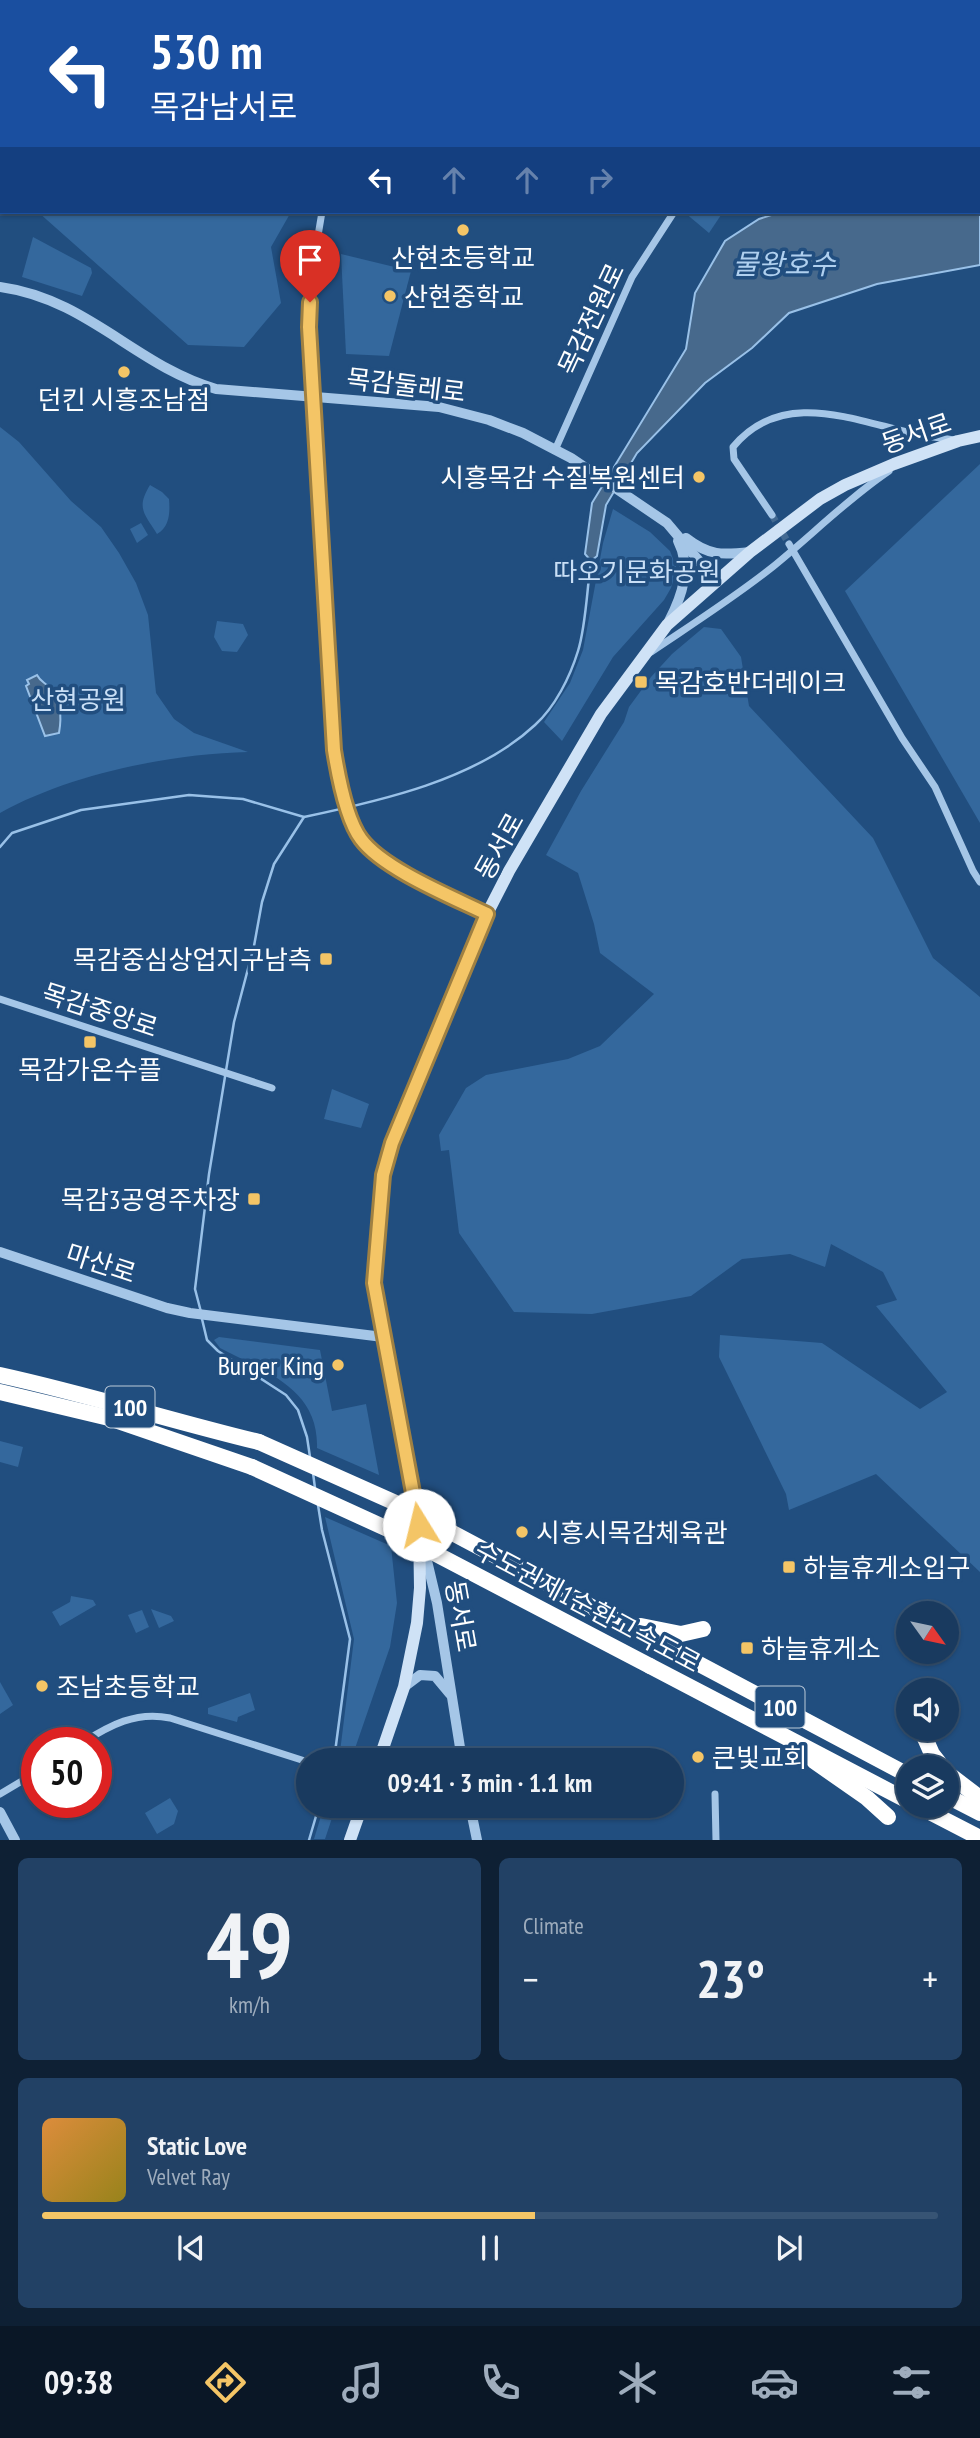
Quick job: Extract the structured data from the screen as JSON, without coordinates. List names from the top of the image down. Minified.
{"streets":{"highway":["100","수도권제1순환고속도로"],"main road":["동서로"],"street":["목감전원로","목감둘레로","목감중앙로","마산로"]},"crossings":[["목감전원로","목감둘레로"],["동서로","마산로"]],"water":["물왕호수"],"parks":["따오기문화공원","산현공원"],"places":{"other":["산현초등학교","산현중학교","던킨 시흥조남점","시흥목감 수질복원센터","Burger King","시흥시목감체육관","조남초등학교","큰빛교회"],"transit":["목감호반더레이크","목감중심상업지구남측","목감가온수플","목감3공영주차장","하늘휴게소입구","하늘휴게소"]},"north":"bottom right","page":{"turn":["530 m","목감남서로"],"limit":"50","trip":"09:41 · 3 min · 1.1 km","tile":[["49","km/h"],"Climate"],"heat":["−","23°","+"],"song":["Static Love","Velvet Ray"],"tabs":"09:38"}}
